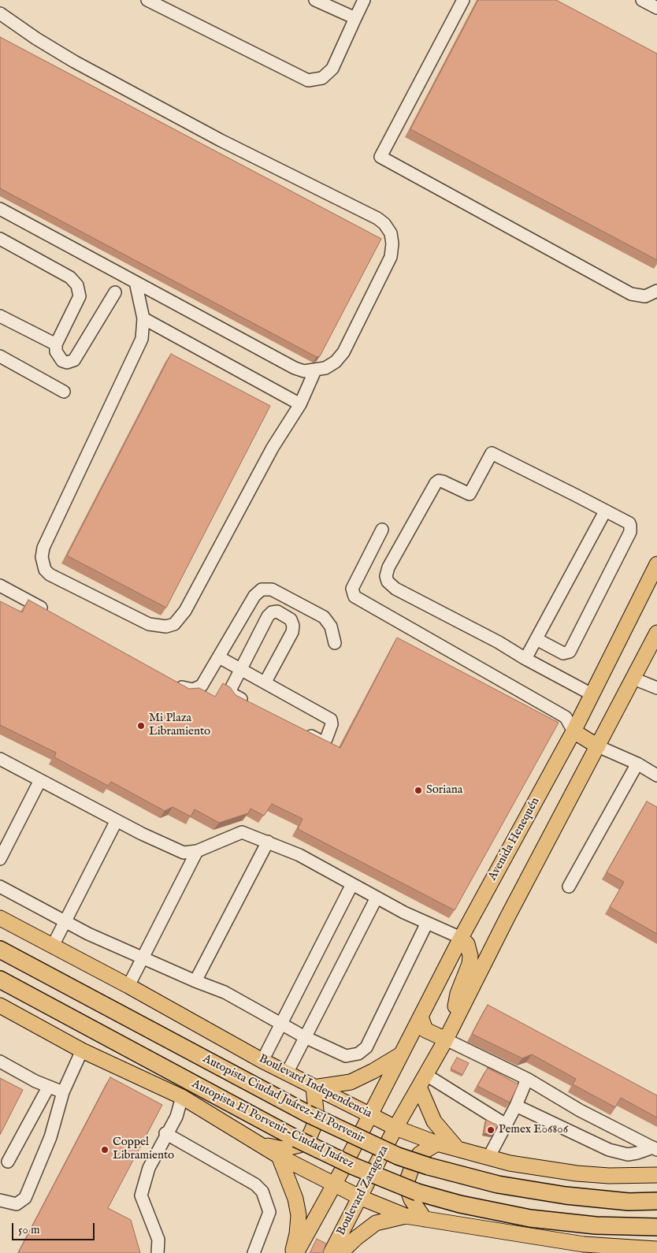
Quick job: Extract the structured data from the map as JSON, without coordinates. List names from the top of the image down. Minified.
{"streets":{"highway":["Autopista Ciudad Juárez-El Porvenir","Autopista El Porvenir-Ciudad Juárez"],"main road":["Avenida Henequén","Boulevard Independencia","Boulevard Zaragoza"]},"crossings":[["Avenida Henequén","Boulevard Independencia"],["Boulevard Independencia","Boulevard Zaragoza"]],"places":["Mi Plaza Libramiento","Soriana","Pemex E06806","Coppel Libramiento"],"scale_bar":"50 m"}
